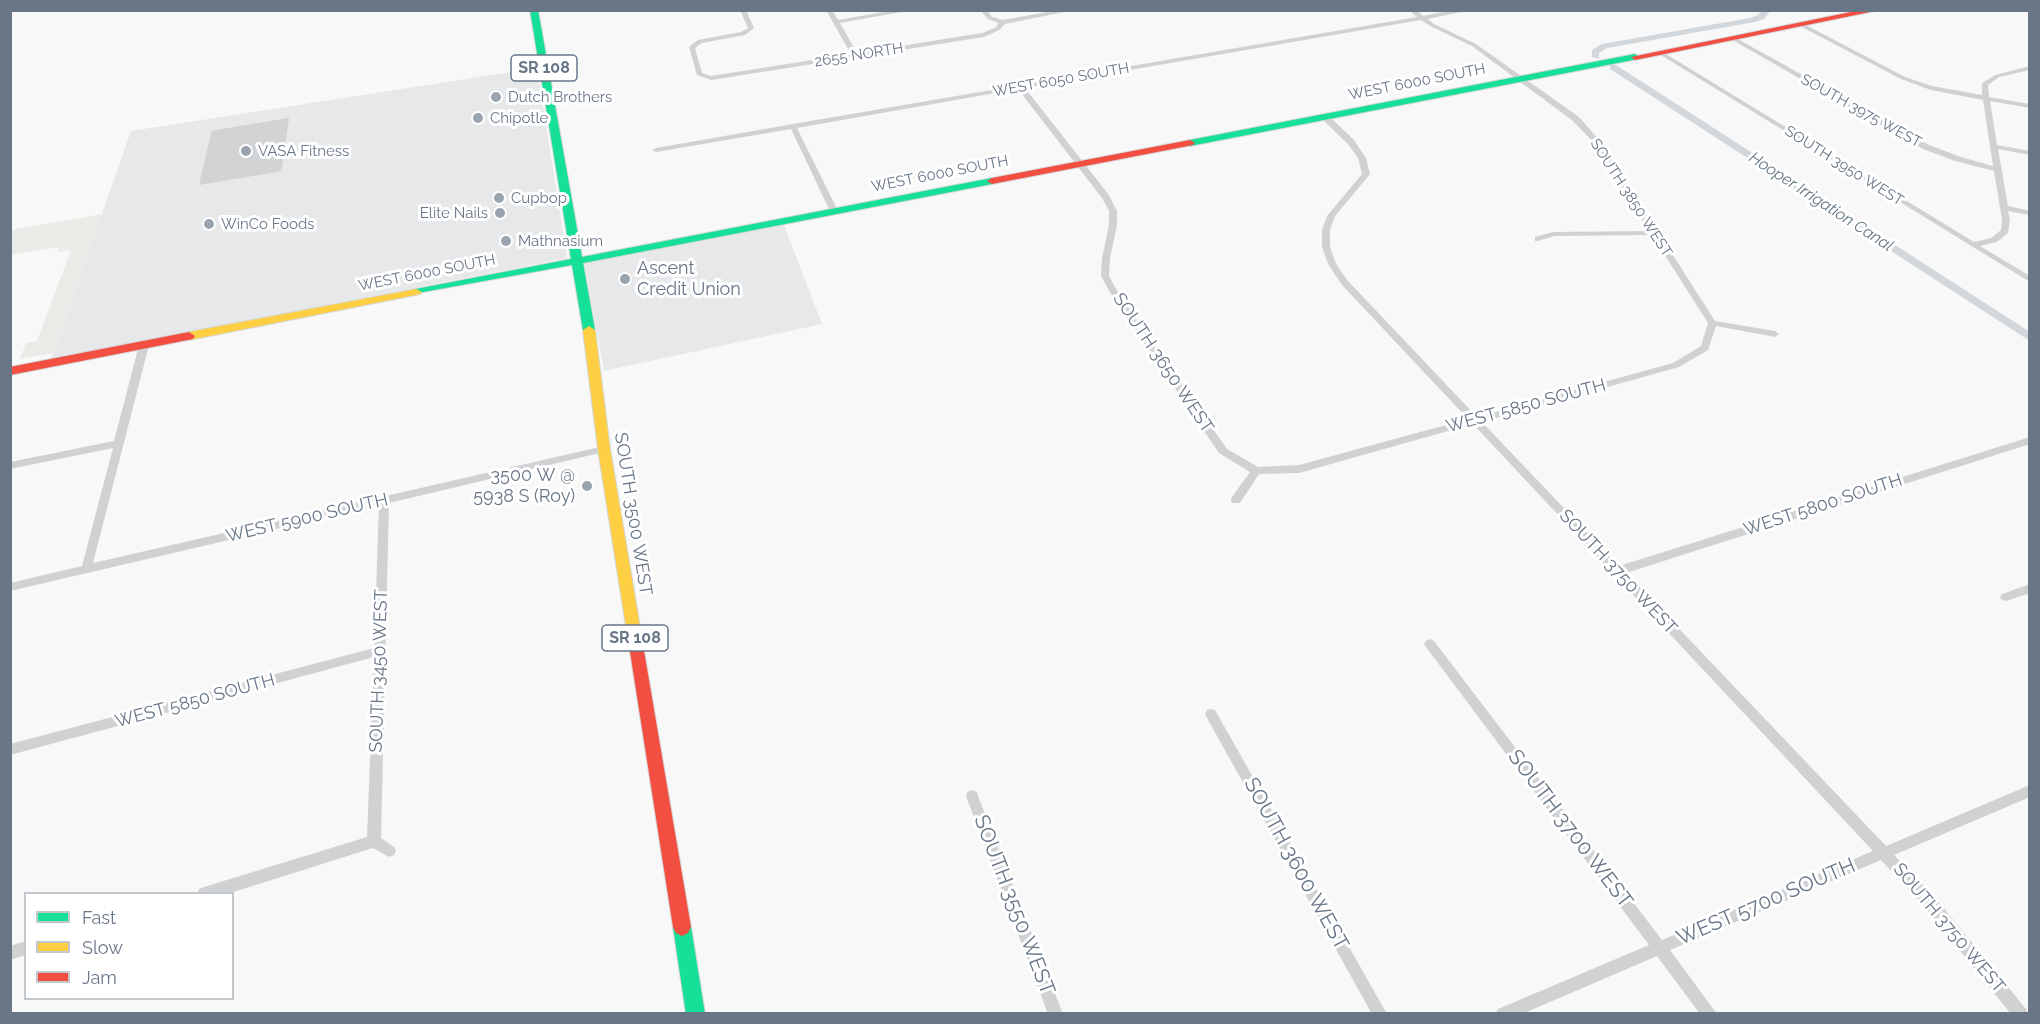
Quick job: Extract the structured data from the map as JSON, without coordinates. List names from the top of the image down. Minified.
{"streets":{"street":["2655 NORTH","SR 108","WEST 6050 SOUTH","WEST 6000 SOUTH","SOUTH 3975 WEST","SOUTH 3950 WEST","SOUTH 3850 WEST","SOUTH 3650 WEST","WEST 5850 SOUTH","WEST 5800 SOUTH","SOUTH 3500 WEST","WEST 5900 SOUTH","SOUTH 3750 WEST","SOUTH 3450 WEST","SOUTH 3700 WEST","SOUTH 3600 WEST","WEST 5700 SOUTH","SOUTH 3550 WEST"]},"crossings":[["WEST 6050 SOUTH","SOUTH 3850 WEST"],["WEST 6050 SOUTH","SOUTH 3650 WEST"],["WEST 6000 SOUTH","SOUTH 3975 WEST"],["WEST 6000 SOUTH","SOUTH 3950 WEST"],["WEST 6000 SOUTH","SOUTH 3850 WEST"],["WEST 6000 SOUTH","SOUTH 3650 WEST"],["WEST 6000 SOUTH","SOUTH 3500 WEST"],["WEST 6000 SOUTH","SOUTH 3750 WEST"],["SOUTH 3850 WEST","WEST 5850 SOUTH"],["SOUTH 3650 WEST","WEST 5850 SOUTH"],["WEST 5850 SOUTH","SOUTH 3750 WEST"],["WEST 5850 SOUTH","SOUTH 3450 WEST"],["WEST 5800 SOUTH","SOUTH 3750 WEST"],["SOUTH 3500 WEST","WEST 5900 SOUTH"],["WEST 5900 SOUTH","SOUTH 3450 WEST"],["SOUTH 3750 WEST","WEST 5700 SOUTH"],["SOUTH 3700 WEST","WEST 5700 SOUTH"]],"water":["Hooper Irrigation Canal"],"places":["Dutch Brothers","Chipotle","VASA Fitness","Cupbop","Elite Nails","WinCo Foods","Mathnasium","Ascent Credit Union","3500 W @ 5938 S (Roy)"],"legend":["Fast","Slow","Jam"]}
